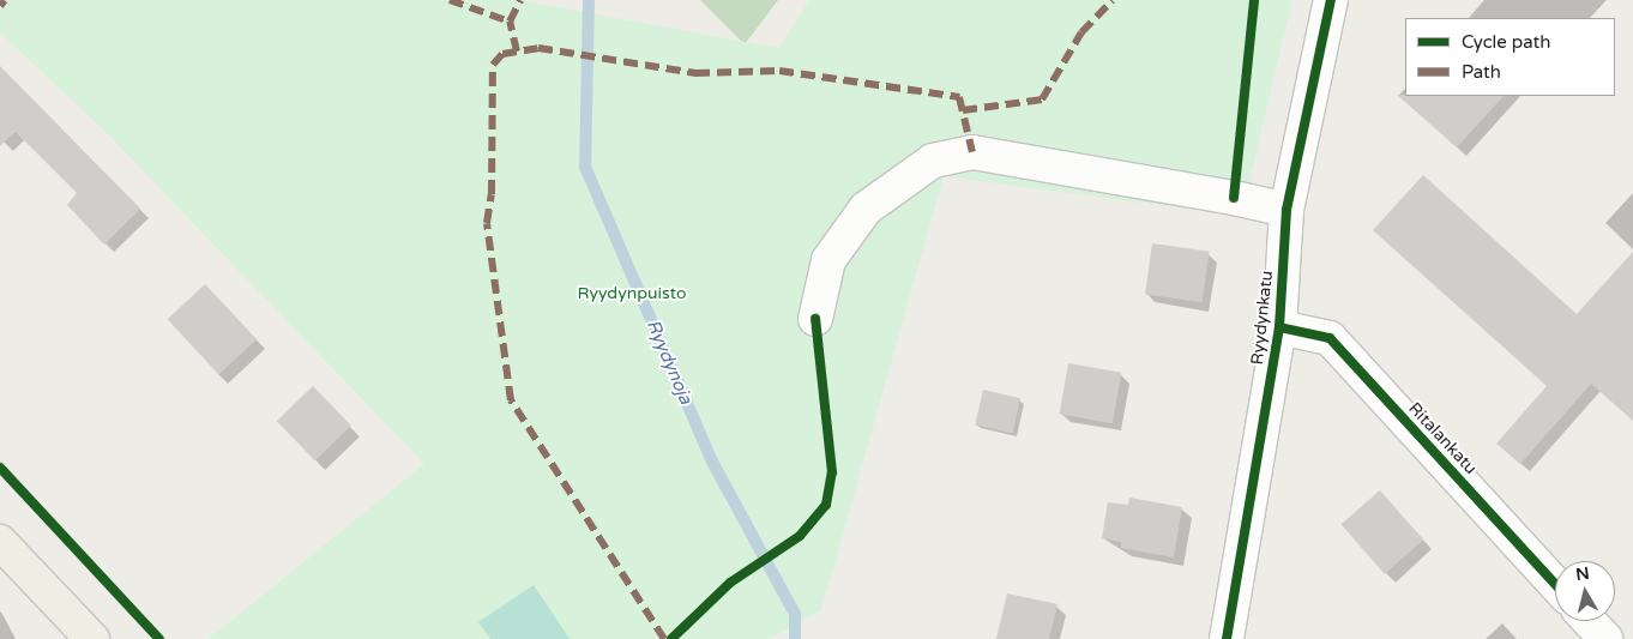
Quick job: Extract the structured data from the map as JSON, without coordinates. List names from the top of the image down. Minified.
{"streets":{"street":["Ryydynkatu","Ritalankatu"]},"crossings":[["Ryydynkatu","Ritalankatu"]],"water":["Ryydynoja"],"parks":["Ryydynpuisto"],"legend":["Cycle path","Path"],"north":"top"}
